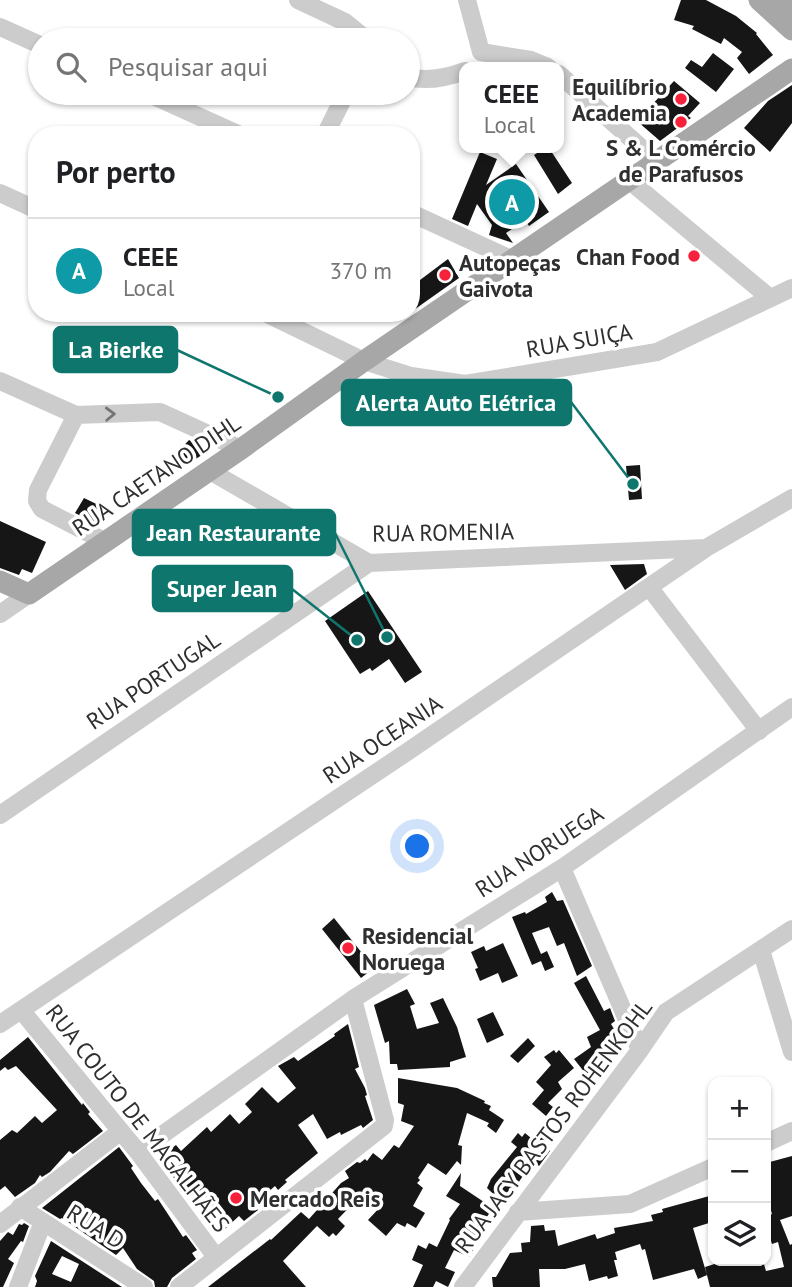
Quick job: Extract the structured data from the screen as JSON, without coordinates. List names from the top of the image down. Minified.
{"streets":{"main road":["RUA CAETANO DIHL"],"street":["RUA SUIÇA","RUA ROMENIA","RUA PORTUGAL","RUA OCEANIA","RUA NORUEGA","RUA COUTO DE MAGALHÃES","RUA JACY BASTOS ROHENKOHL","RUA D"]},"crossings":[["RUA SUIÇA","RUA CAETANO DIHL"],["RUA CAETANO DIHL","RUA ROMENIA"],["RUA ROMENIA","RUA PORTUGAL"],["RUA ROMENIA","RUA OCEANIA"],["RUA OCEANIA","RUA COUTO DE MAGALHÃES"],["RUA NORUEGA","RUA COUTO DE MAGALHÃES"]],"places":["Equilíbrio Academia","S & L Comércio de Parafusos","Chan Food","Autopeças Gaivota","La Bierke","Alerta Auto Elétrica","Jean Restaurante","Super Jean","Residencial Noruega","Mercado Reis"],"page":{"search":"Pesquisar aqui","popup":["CEEE","Local"],"heading":"Por perto","pins":"A","list":[{"mark":"A","name":"CEEE","note":"Local","value":"370 m"}],"map_buttons":["+","−"]}}
